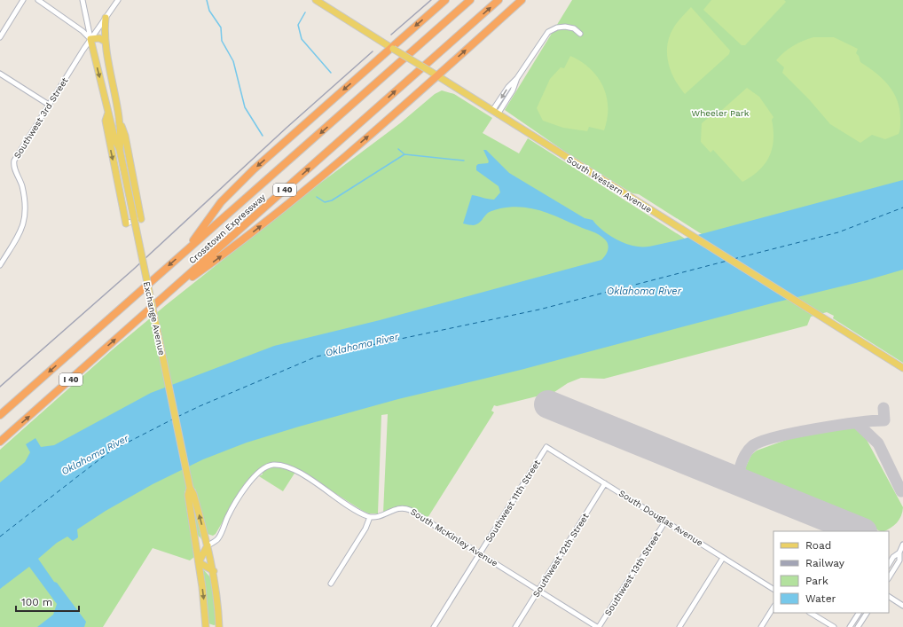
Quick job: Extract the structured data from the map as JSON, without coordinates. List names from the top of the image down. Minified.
{"streets":{"highway":["I 40","Crosstown Expressway"],"main road":["South Western Avenue","Exchange Avenue"],"street":["Southwest 3rd Street","Southwest 11th Street","South Douglas Avenue","South McKinley Avenue","Southwest 12th Street","Southwest 13th Street"]},"crossings":[["Southwest 3rd Street","Exchange Avenue"],["Southwest 11th Street","South Douglas Avenue"],["Southwest 11th Street","South McKinley Avenue"],["South Douglas Avenue","Southwest 12th Street"],["South Douglas Avenue","Southwest 13th Street"],["South McKinley Avenue","Southwest 12th Street"],["South McKinley Avenue","Southwest 13th Street"]],"water":["Oklahoma River"],"parks":["Wheeler Park"],"legend":["Road","Railway","Park","Water"],"scale_bar":"100 m"}
